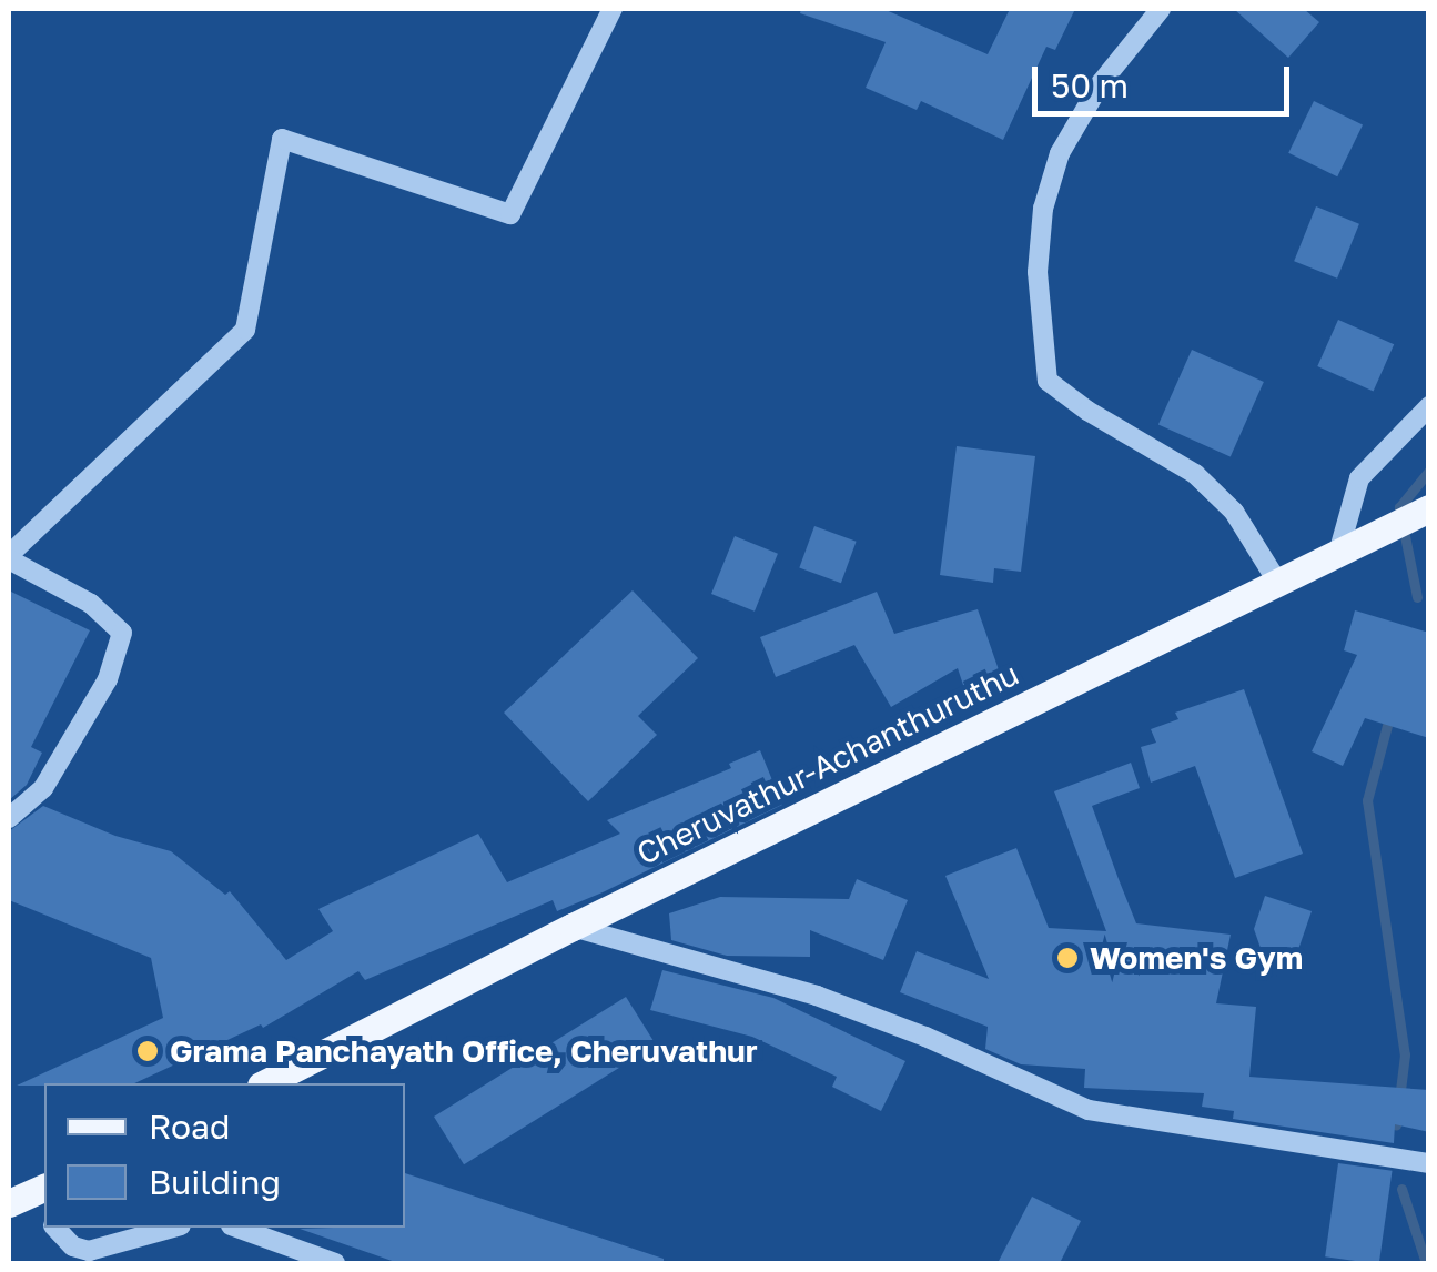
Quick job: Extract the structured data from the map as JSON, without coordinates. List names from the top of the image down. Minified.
{"streets":{"main road":["Cheruvathur-Achanthuruthu"]},"places":["Women's Gym","Grama Panchayath Office, Cheruvathur"],"legend":["Road","Building"],"scale_bar":"50 m"}
